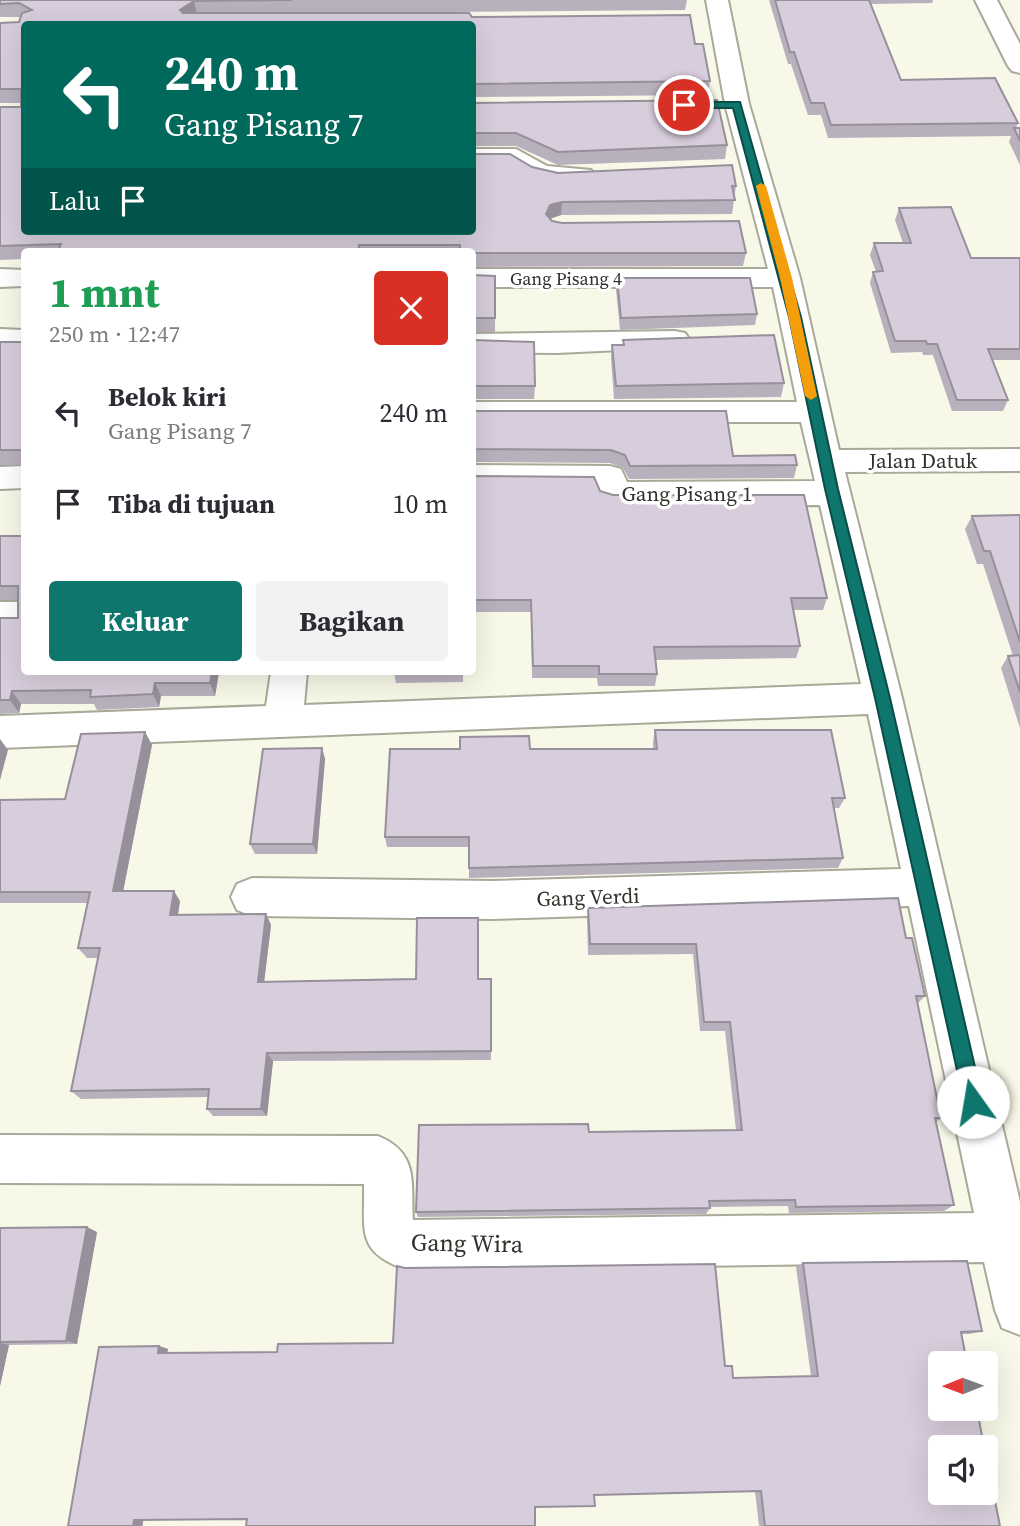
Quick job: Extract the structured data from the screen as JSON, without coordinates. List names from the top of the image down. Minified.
{"streets":{"street":["Gang Pisang 4","Jalan Datuk","Gang Pisang 1","Gang Verdi","Gang Wira"]},"crossings":[["Jalan Datuk","Gang Pisang 1"]],"north":"left","page":{"turn":["240 m","Gang Pisang 7"],"then":"Lalu","heading":["1 mnt","250 m · 12:47"],"list":[{"name":"Belok kiri","note":"Gang Pisang 7","value":"240 m"},{"name":"Tiba di tujuan","value":"10 m"}],"buttons":["Keluar","Bagikan"]}}
